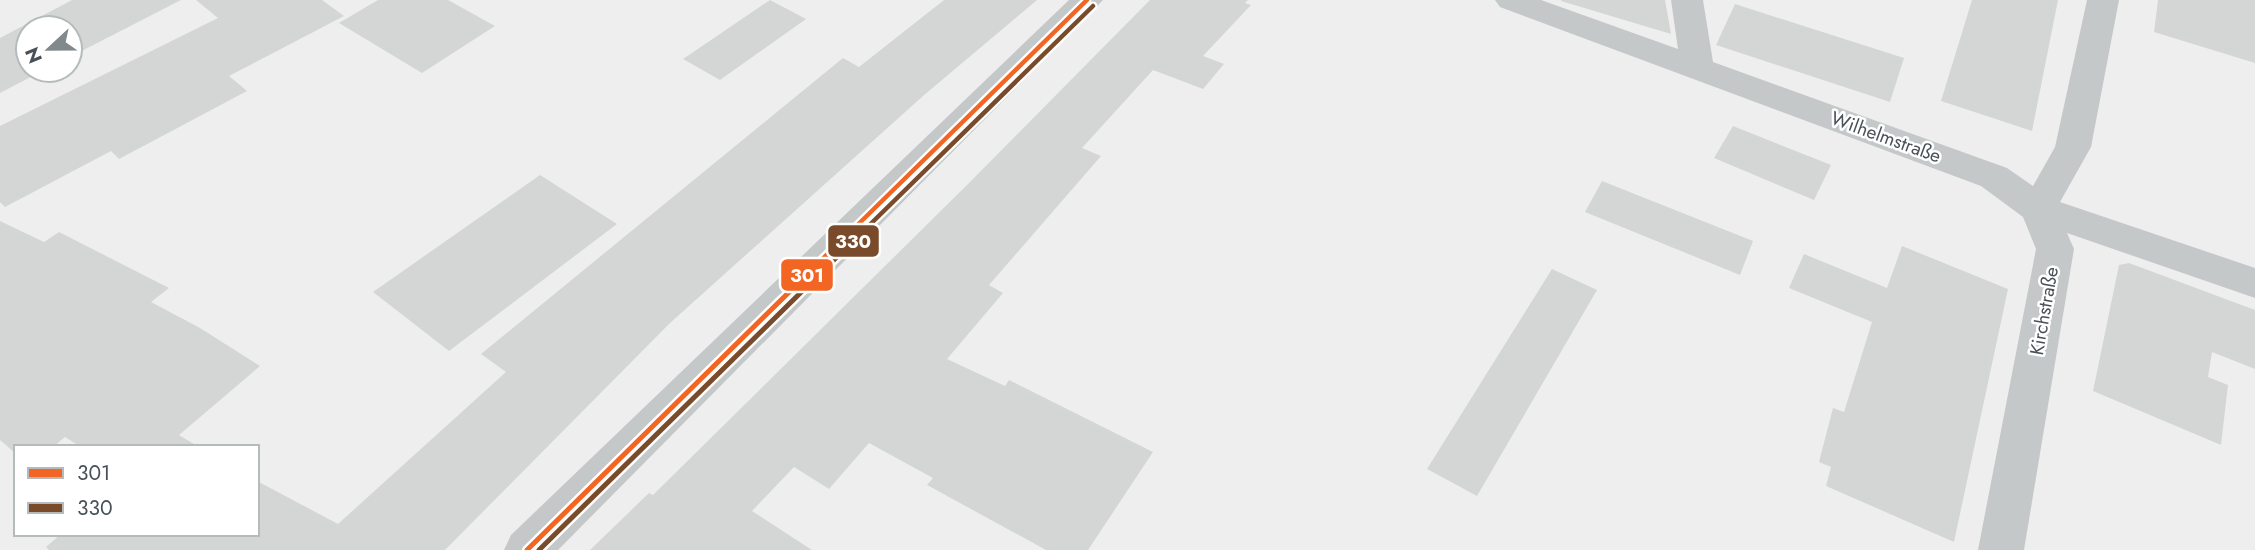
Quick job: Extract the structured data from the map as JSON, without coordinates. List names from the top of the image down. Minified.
{"streets":{"street":["Wilhelmstraße","Kirchstraße"]},"crossings":[["Wilhelmstraße","Kirchstraße"]],"lines":["transit line 301","transit line 330"],"legend":["301","330"],"north":"left"}
